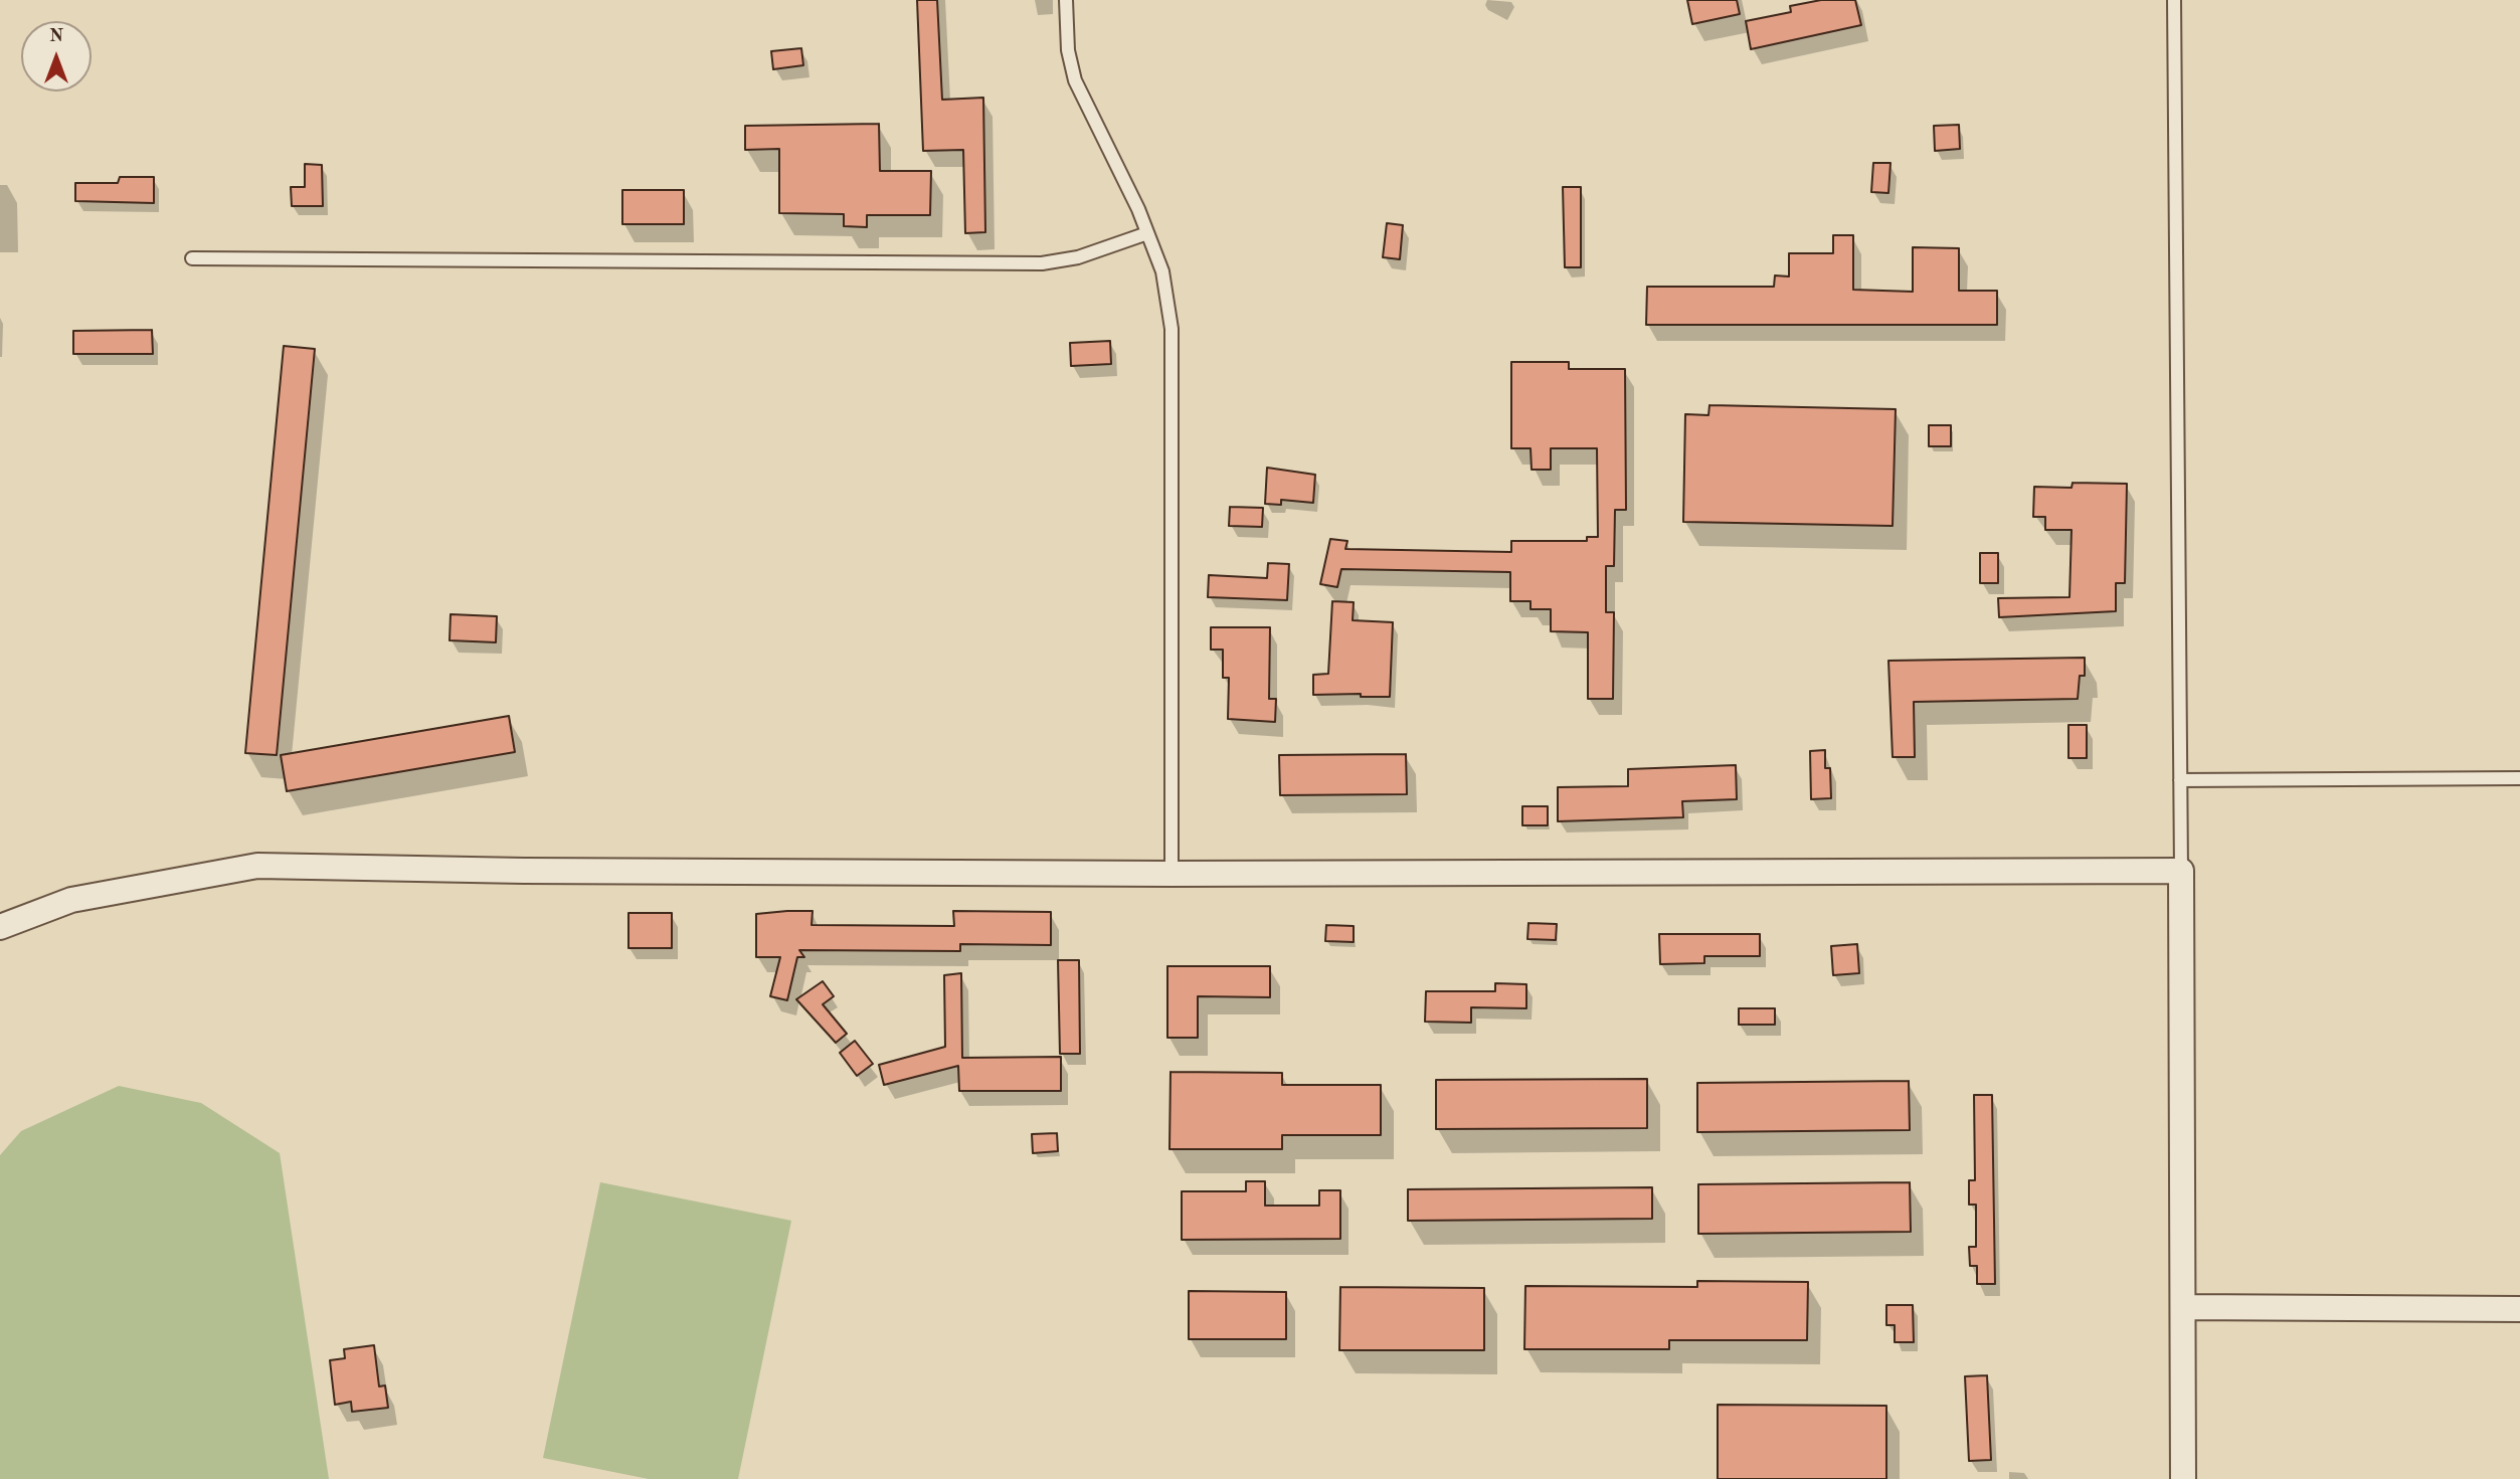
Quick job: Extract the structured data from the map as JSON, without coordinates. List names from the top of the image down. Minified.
{"north":"top"}
